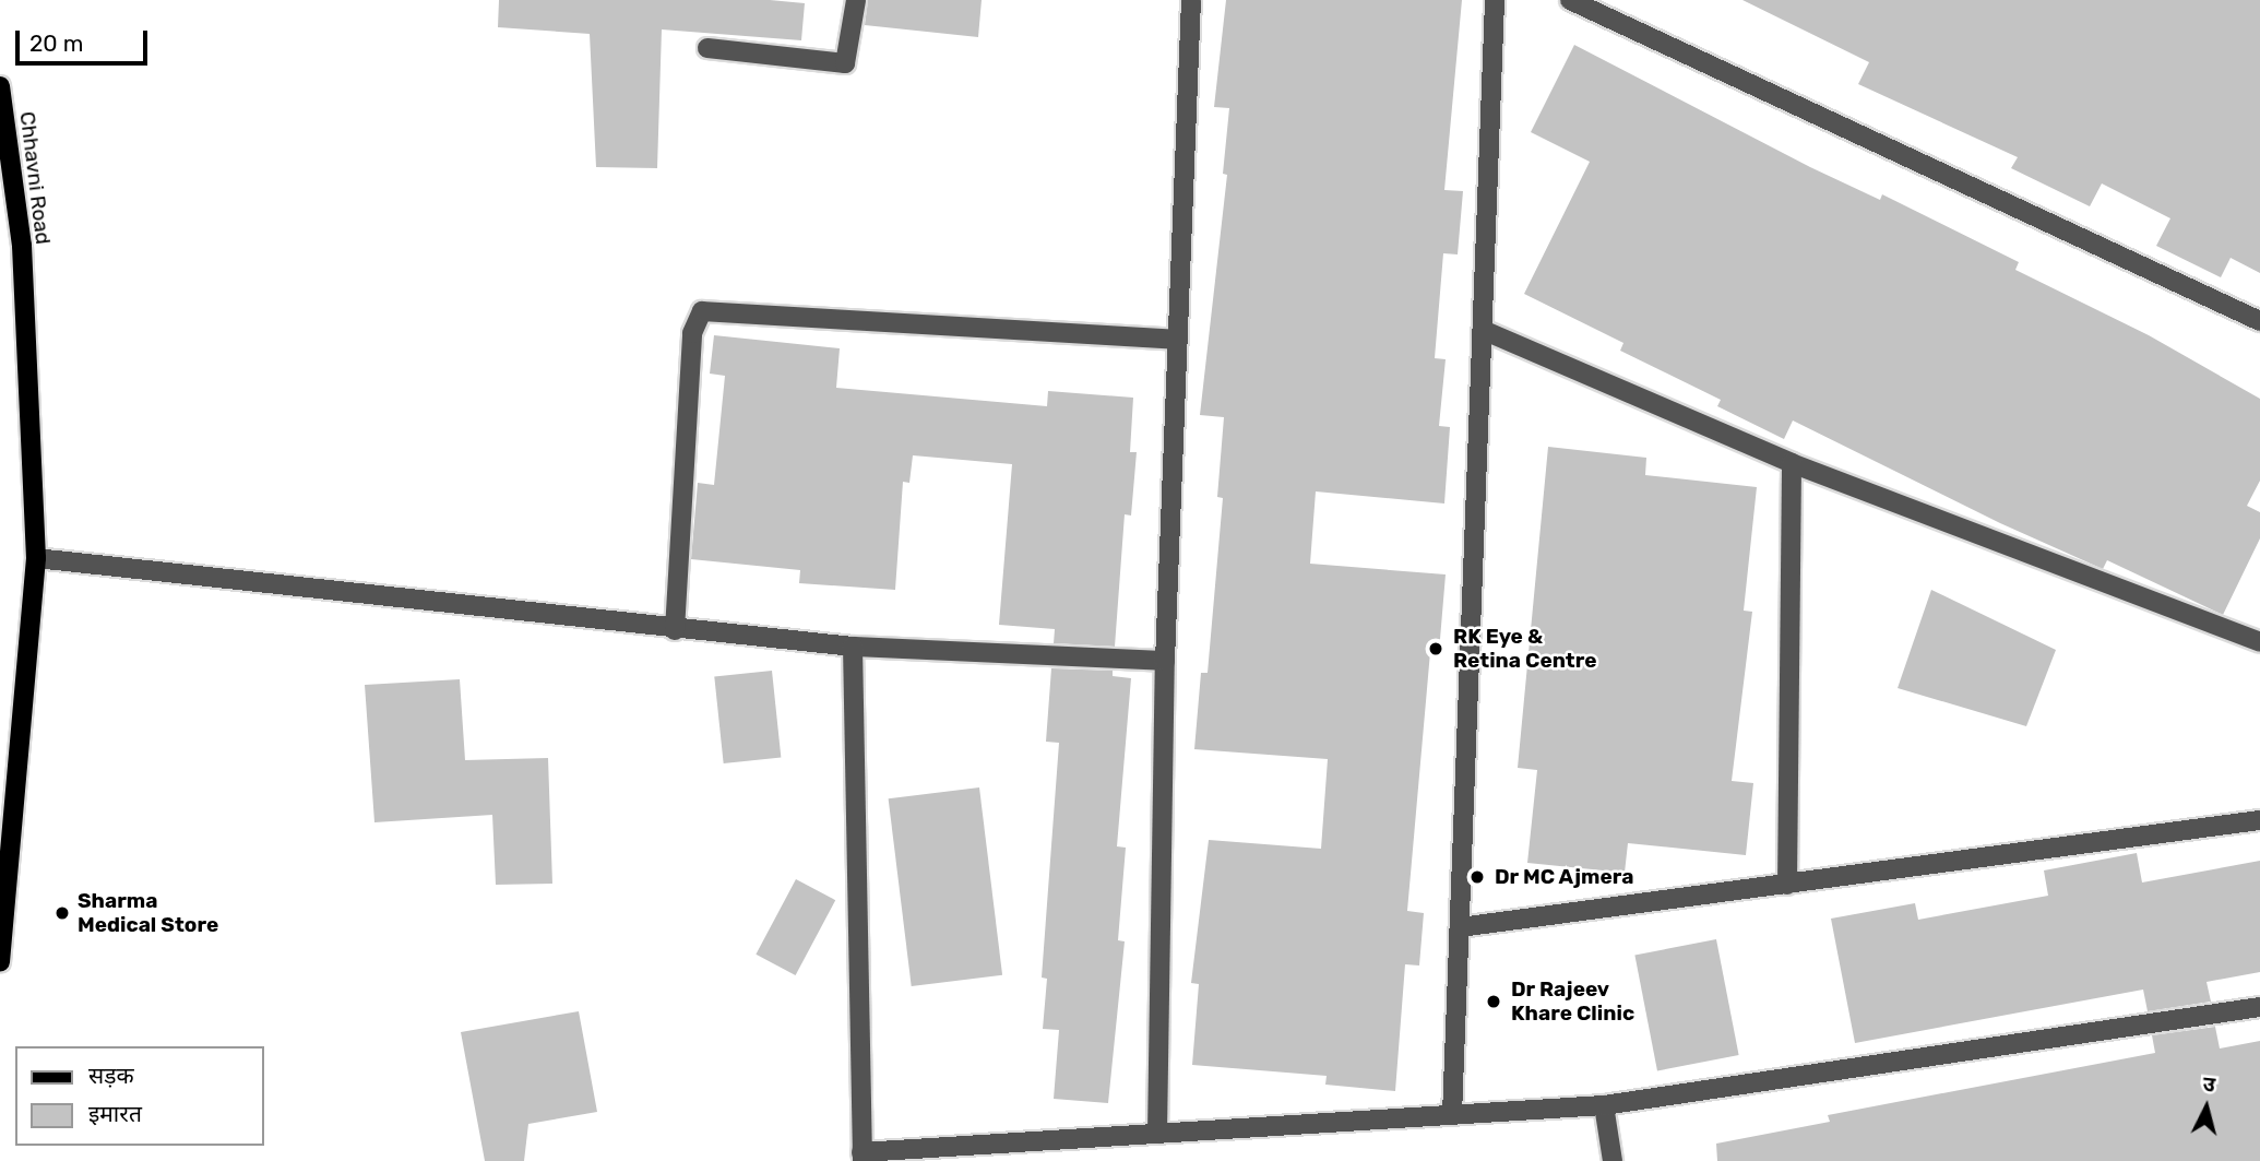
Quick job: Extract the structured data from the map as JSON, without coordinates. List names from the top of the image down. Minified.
{"streets":{"main road":["Chhavni Road"]},"places":["RK Eye & Retina Centre","Dr MC Ajmera","Sharma Medical Store","Dr Rajeev Khare Clinic"],"legend":["सड़क","इमारत"],"scale_bar":"20 m","north":"top"}
